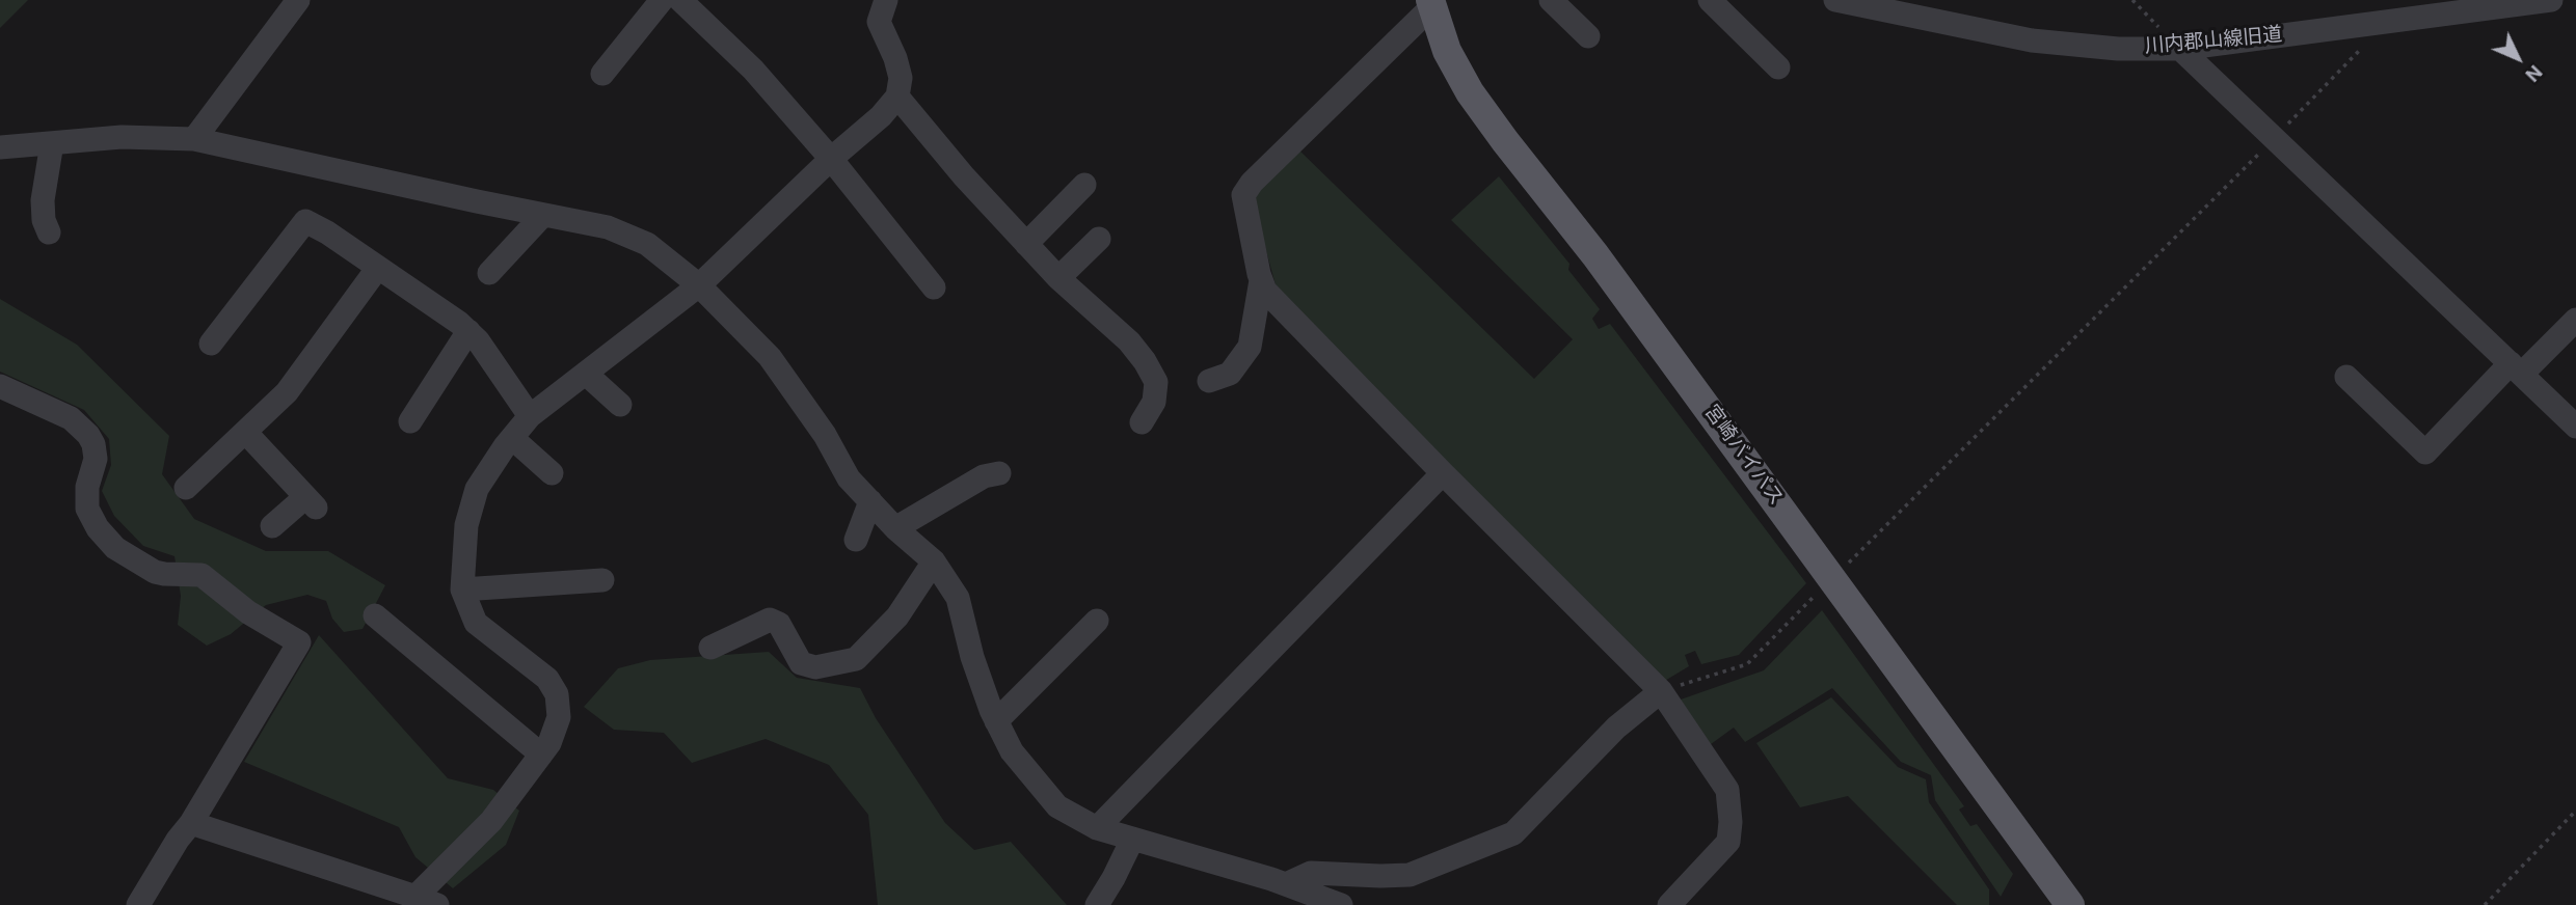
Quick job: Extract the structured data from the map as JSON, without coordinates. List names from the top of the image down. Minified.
{"streets":{"main road":["宮崎バイパス"],"street":["川内郡山線旧道"]},"north":"bottom right"}
